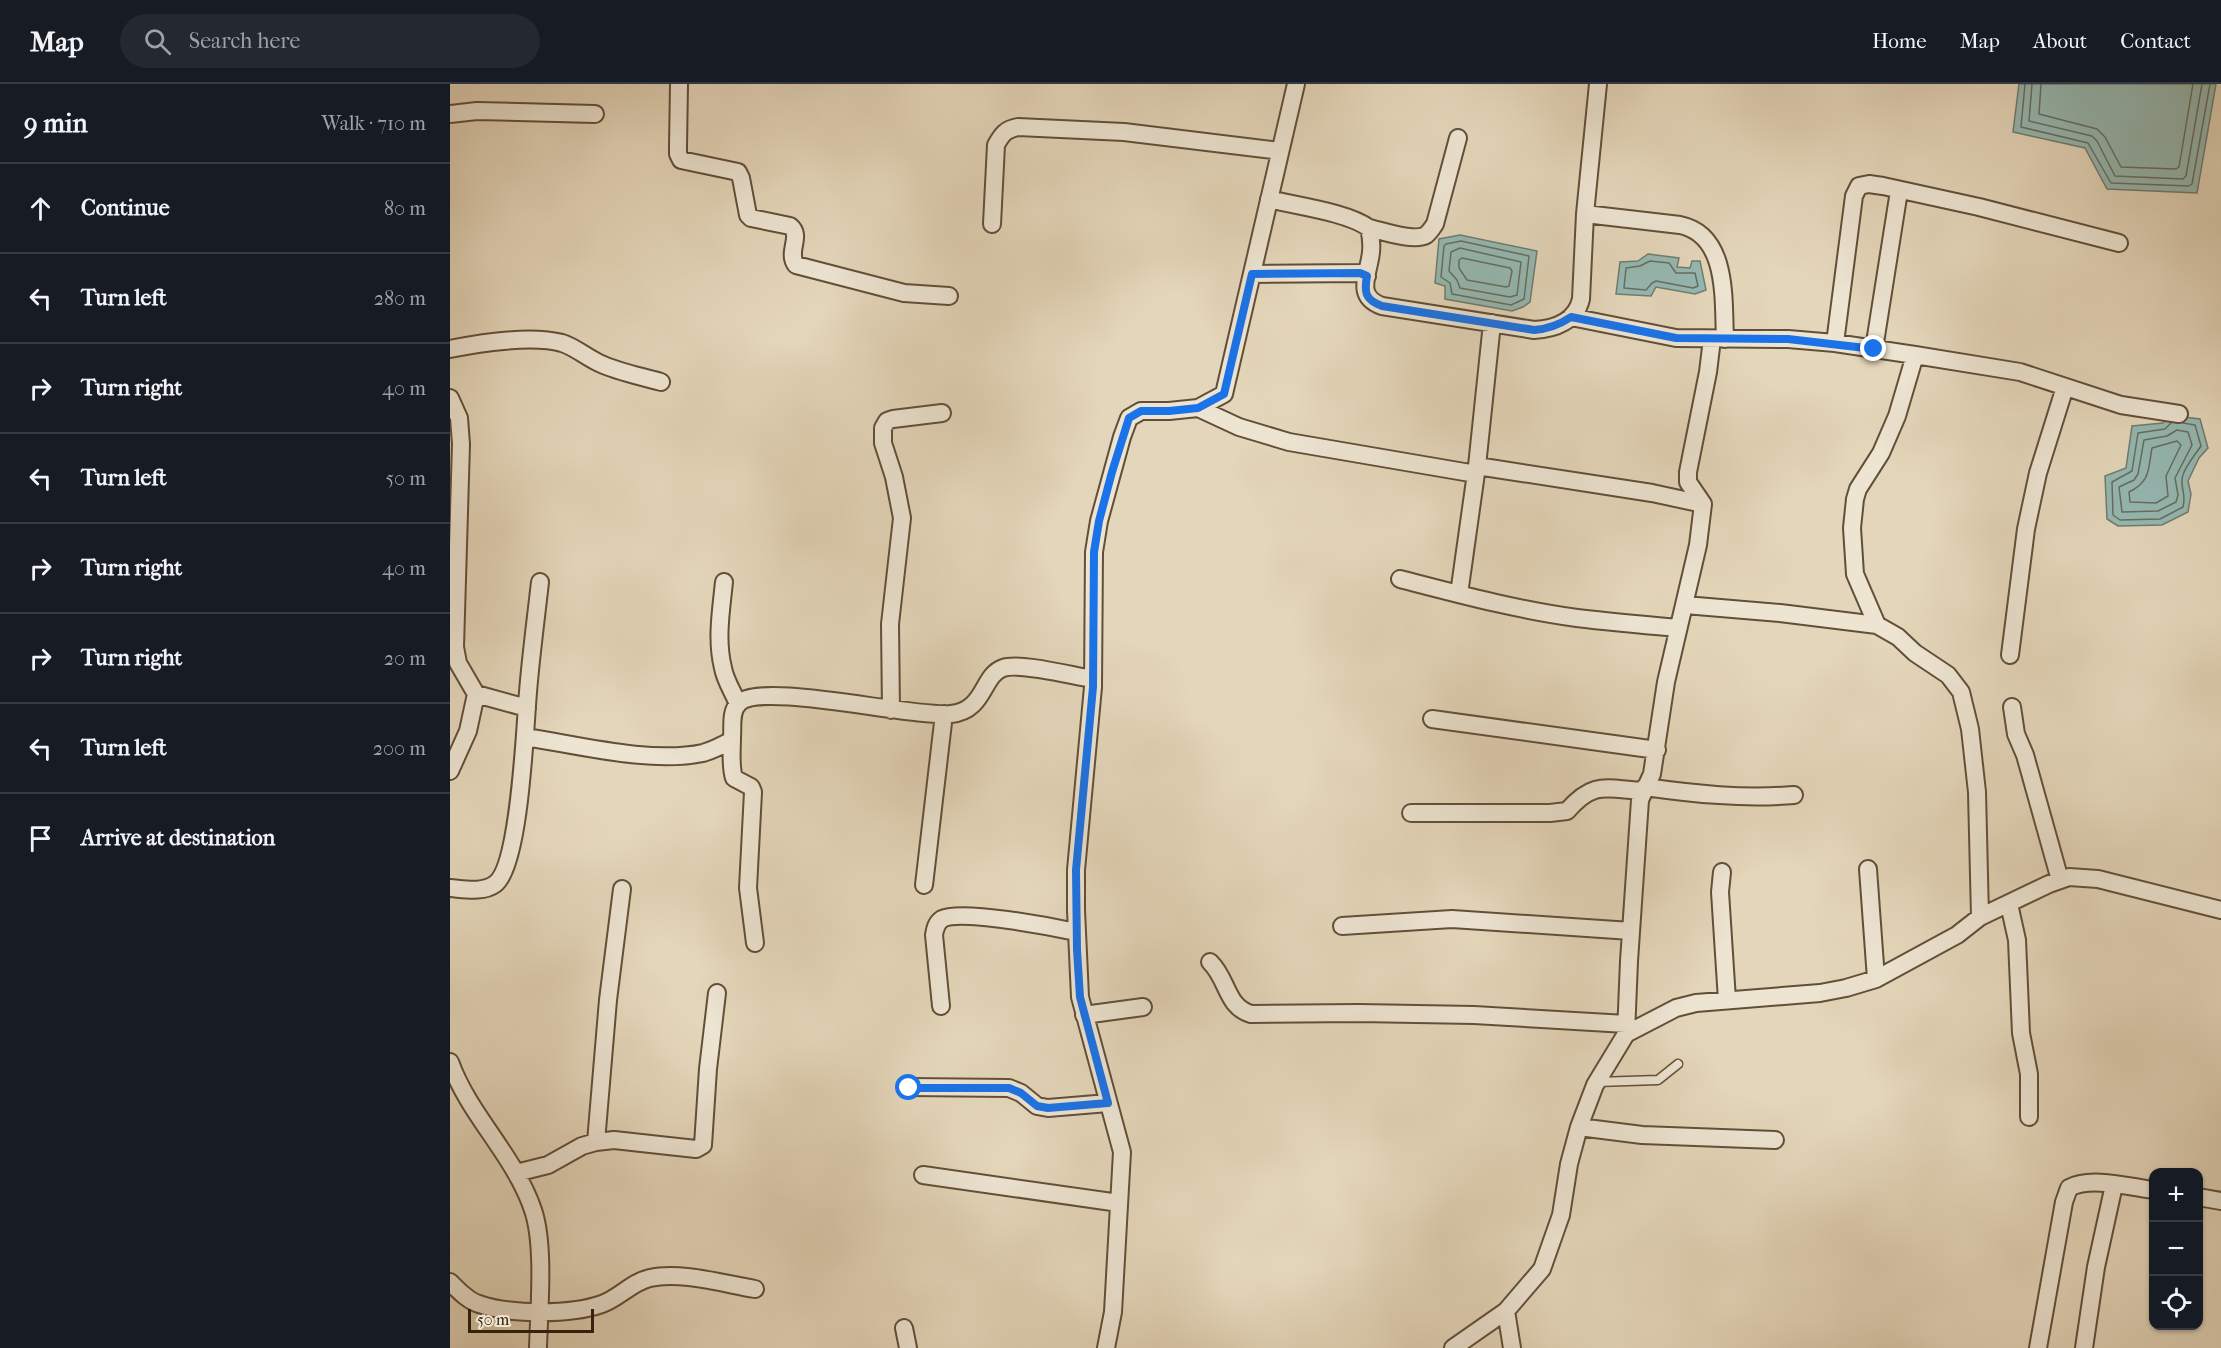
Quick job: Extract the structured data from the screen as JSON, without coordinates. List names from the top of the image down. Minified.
{"scale_bar":"50 m","page":{"header":"Map","search":"Search here","nav":["Home","Map","About","Contact"],"heading":["9 min","Walk · 710 m"],"list":[["Continue","80 m"],["Turn left","280 m"],["Turn right","40 m"],["Turn left","50 m"],["Turn right","40 m"],["Turn right","20 m"],["Turn left","200 m"],"Arrive at destination"],"map_buttons":["+","−"],"scale":"50 m"}}
